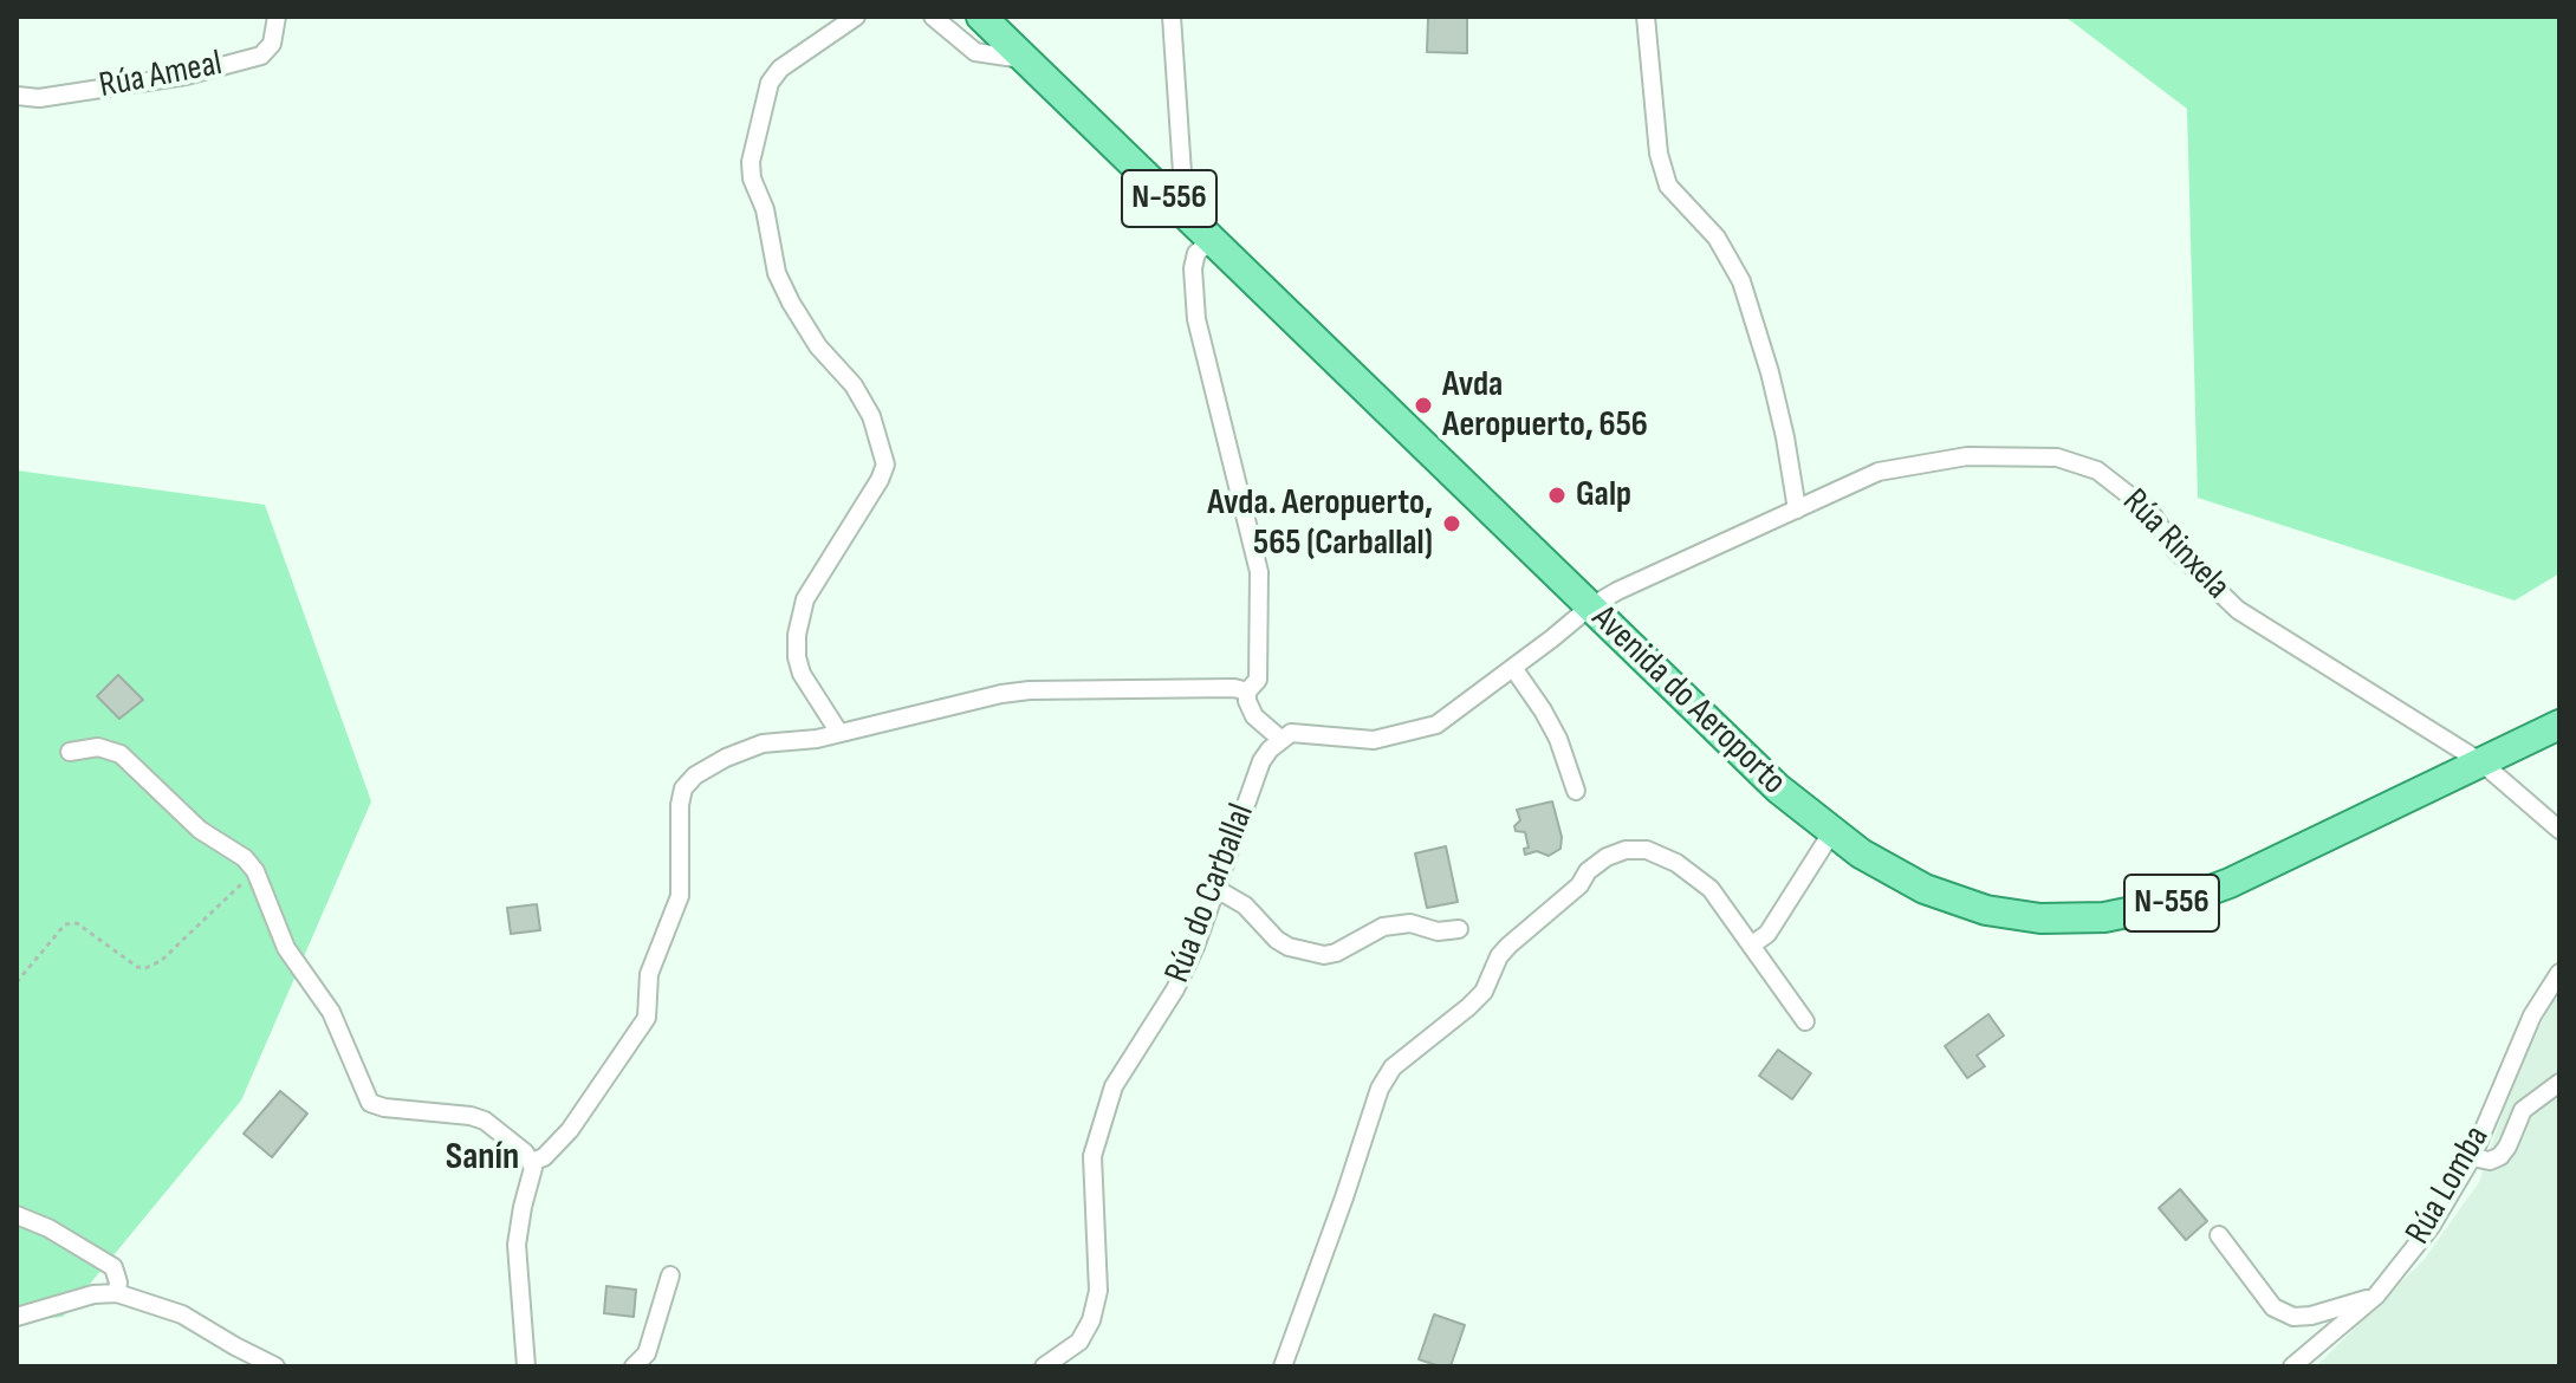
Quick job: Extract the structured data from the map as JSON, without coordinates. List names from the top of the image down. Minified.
{"streets":{"main road":["N-556","Avenida do Aeroporto"],"street":["Rúa Ameal","Rúa Rinxela","Rúa do Carballal","Rúa Lomba"]},"crossings":[["Rúa Rinxela","Avenida do Aeroporto"]],"districts":["Sanín"],"places":["Avda Aeropuerto, 656","Galp","Avda. Aeropuerto, 565 (Carballal)"]}
